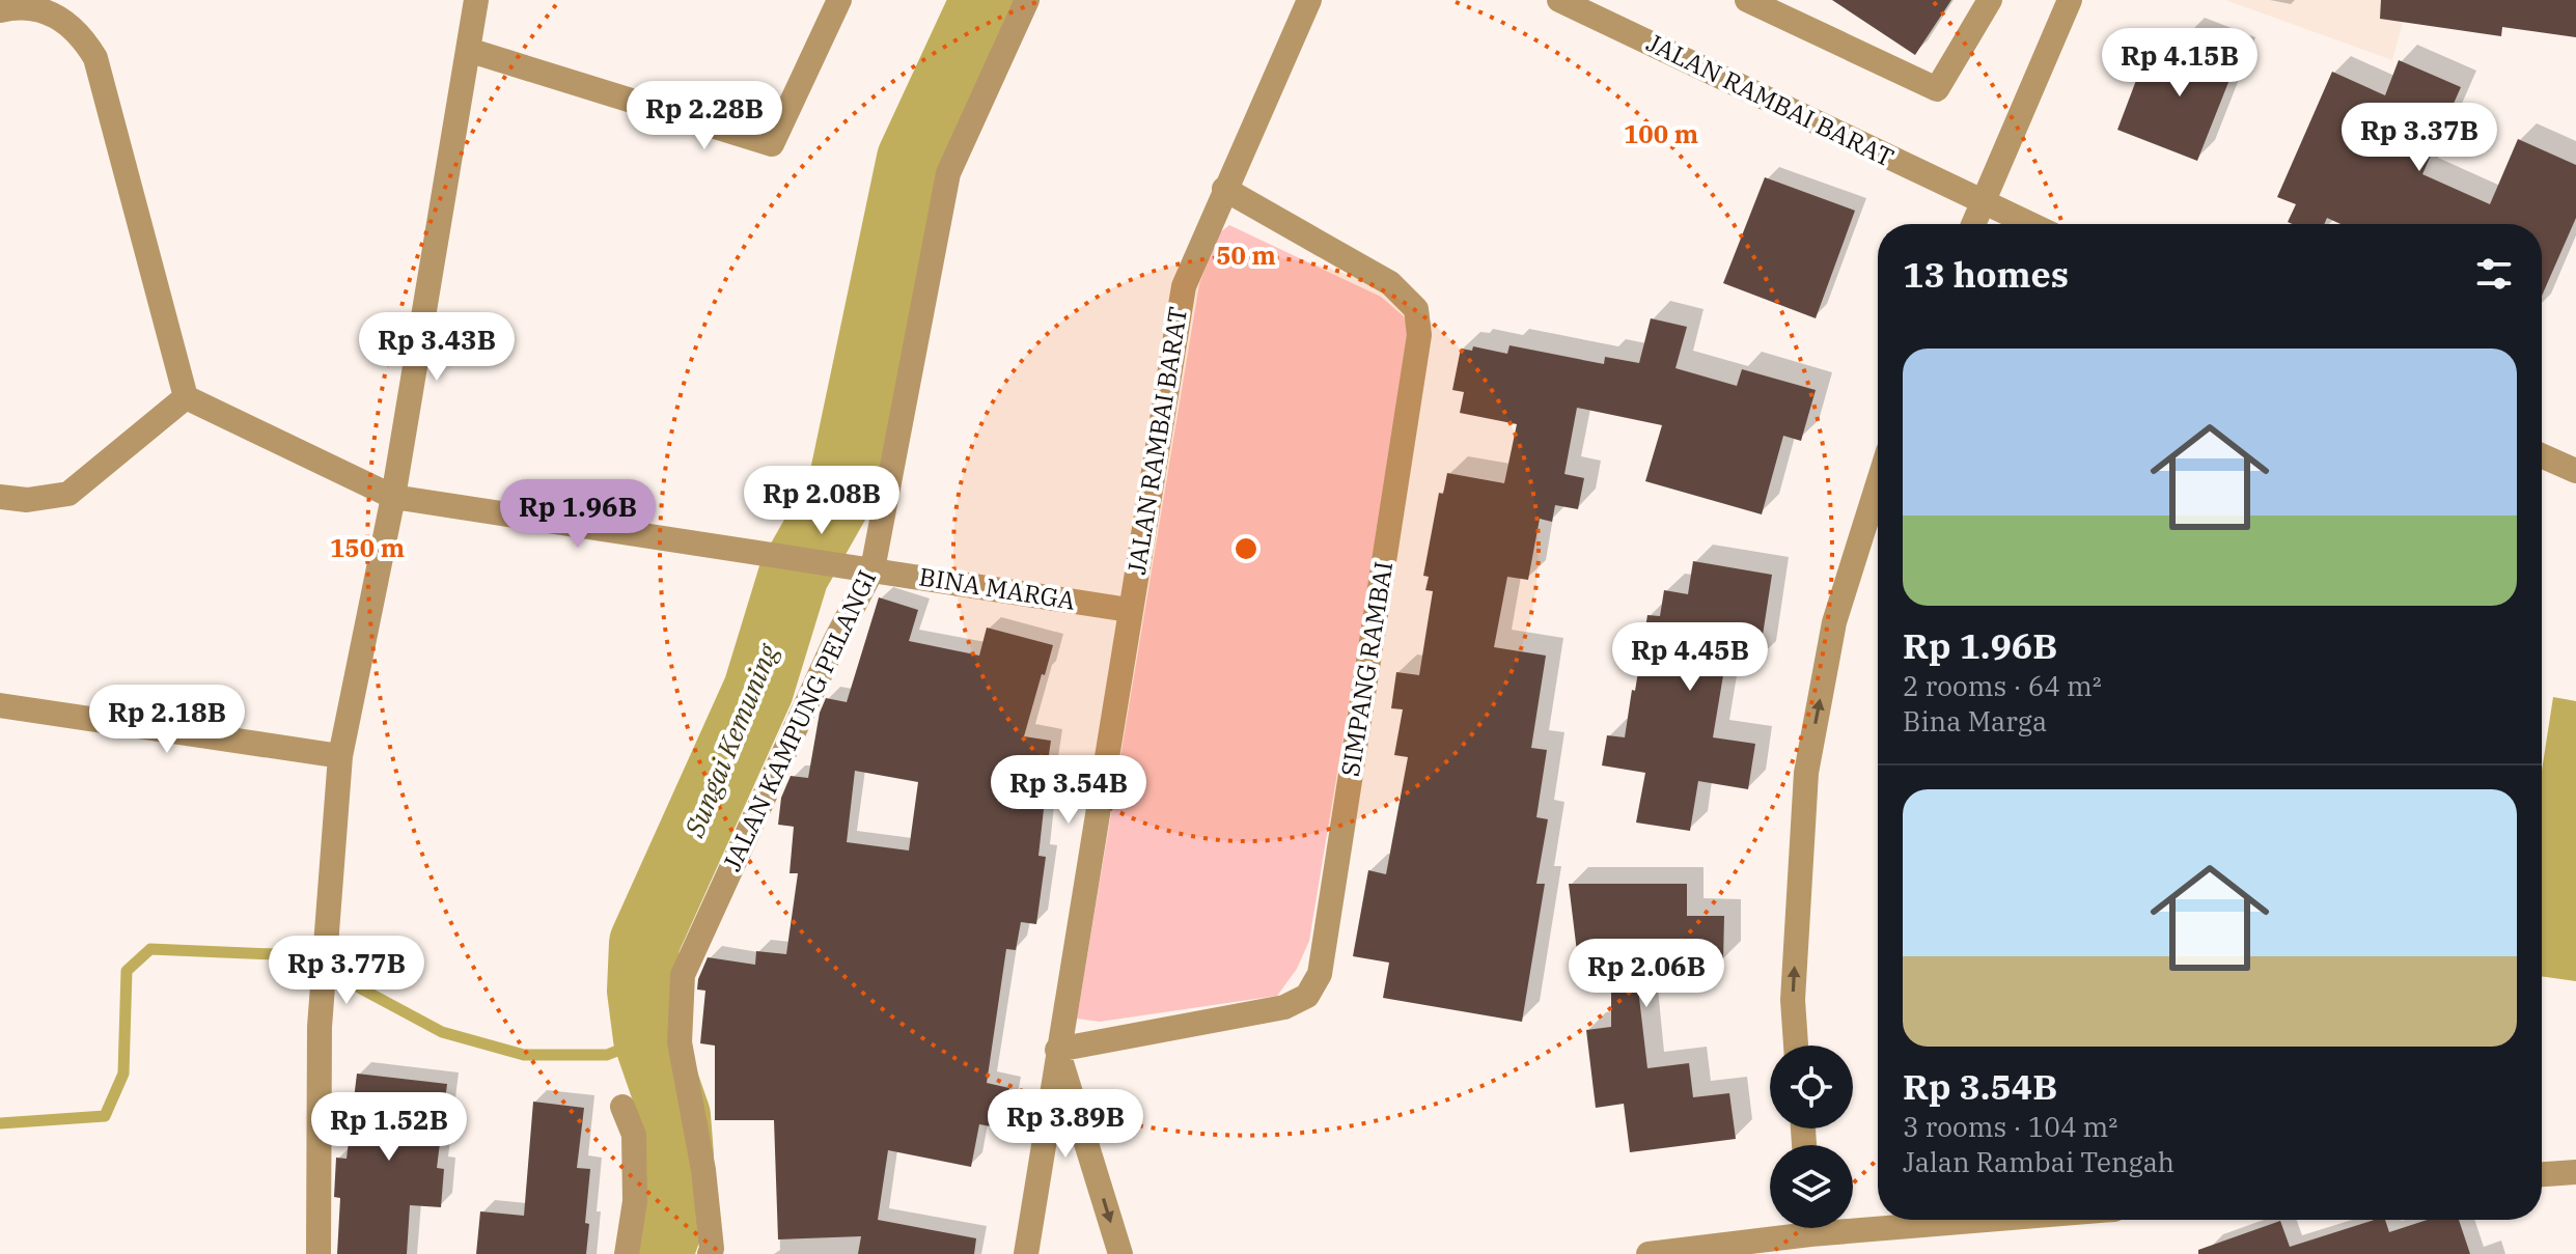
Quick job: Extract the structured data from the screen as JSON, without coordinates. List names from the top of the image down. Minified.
{"streets":{"street":["JALAN RAMBAI BARAT","BINA MARGA","SIMPANG RAMBAI","JALAN KAMPUNG PELANGI"]},"crossings":[["JALAN RAMBAI BARAT","BINA MARGA"],["JALAN RAMBAI BARAT","SIMPANG RAMBAI"],["BINA MARGA","JALAN KAMPUNG PELANGI"]],"water":["Sungai Kemuning"],"page":{"price":["Rp 4.15B","Rp 2.28B","Rp 3.37B","Rp 3.43B","Rp 2.08B","Rp 1.96B","Rp 4.45B","Rp 2.18B","Rp 3.54B","Rp 3.77B","Rp 2.06B","Rp 3.89B","Rp 1.52B"],"heading":"13 homes","list":[{"name":"Rp 1.96B","note":"2 rooms · 64 m² · Bina Marga"},{"name":"Rp 3.54B","note":"3 rooms · 104 m² · Jalan Rambai Tengah"}]},"rings":["100 m","50 m","150 m"]}
